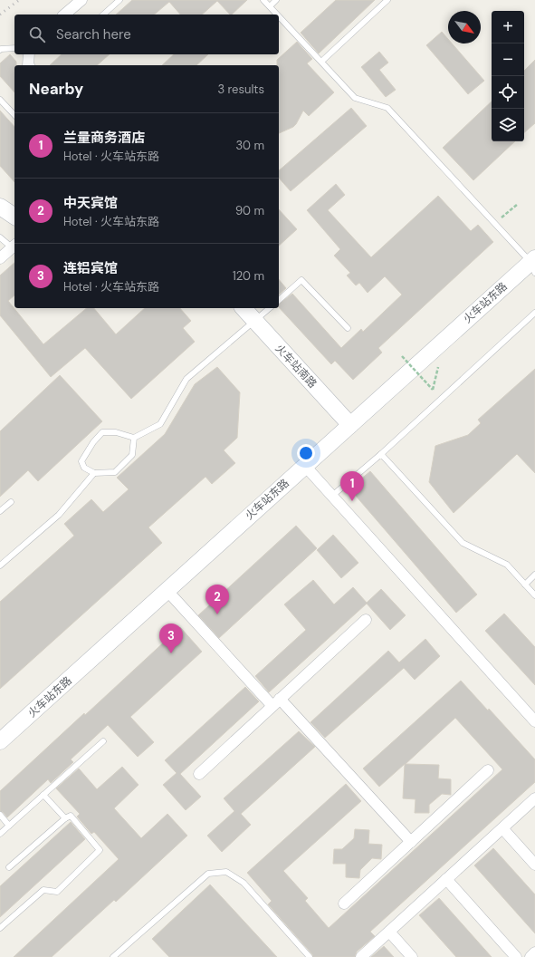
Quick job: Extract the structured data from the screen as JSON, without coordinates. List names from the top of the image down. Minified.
{"streets":{"main road":["火车站东路","火车站南路"]},"crossings":[["火车站东路","火车站南路"]],"north":"bottom right","page":{"map_buttons":["+","−"],"search":"Search here","heading":["Nearby","3 results"],"list":[{"mark":"1","name":"兰量商务酒店","note":"Hotel · 火车站东路","value":"30 m"},{"mark":"2","name":"中天宾馆","note":"Hotel · 火车站东路","value":"90 m"},{"mark":"3","name":"连铝宾馆","note":"Hotel · 火车站东路","value":"120 m"}],"pins":["1","2","3"]}}
